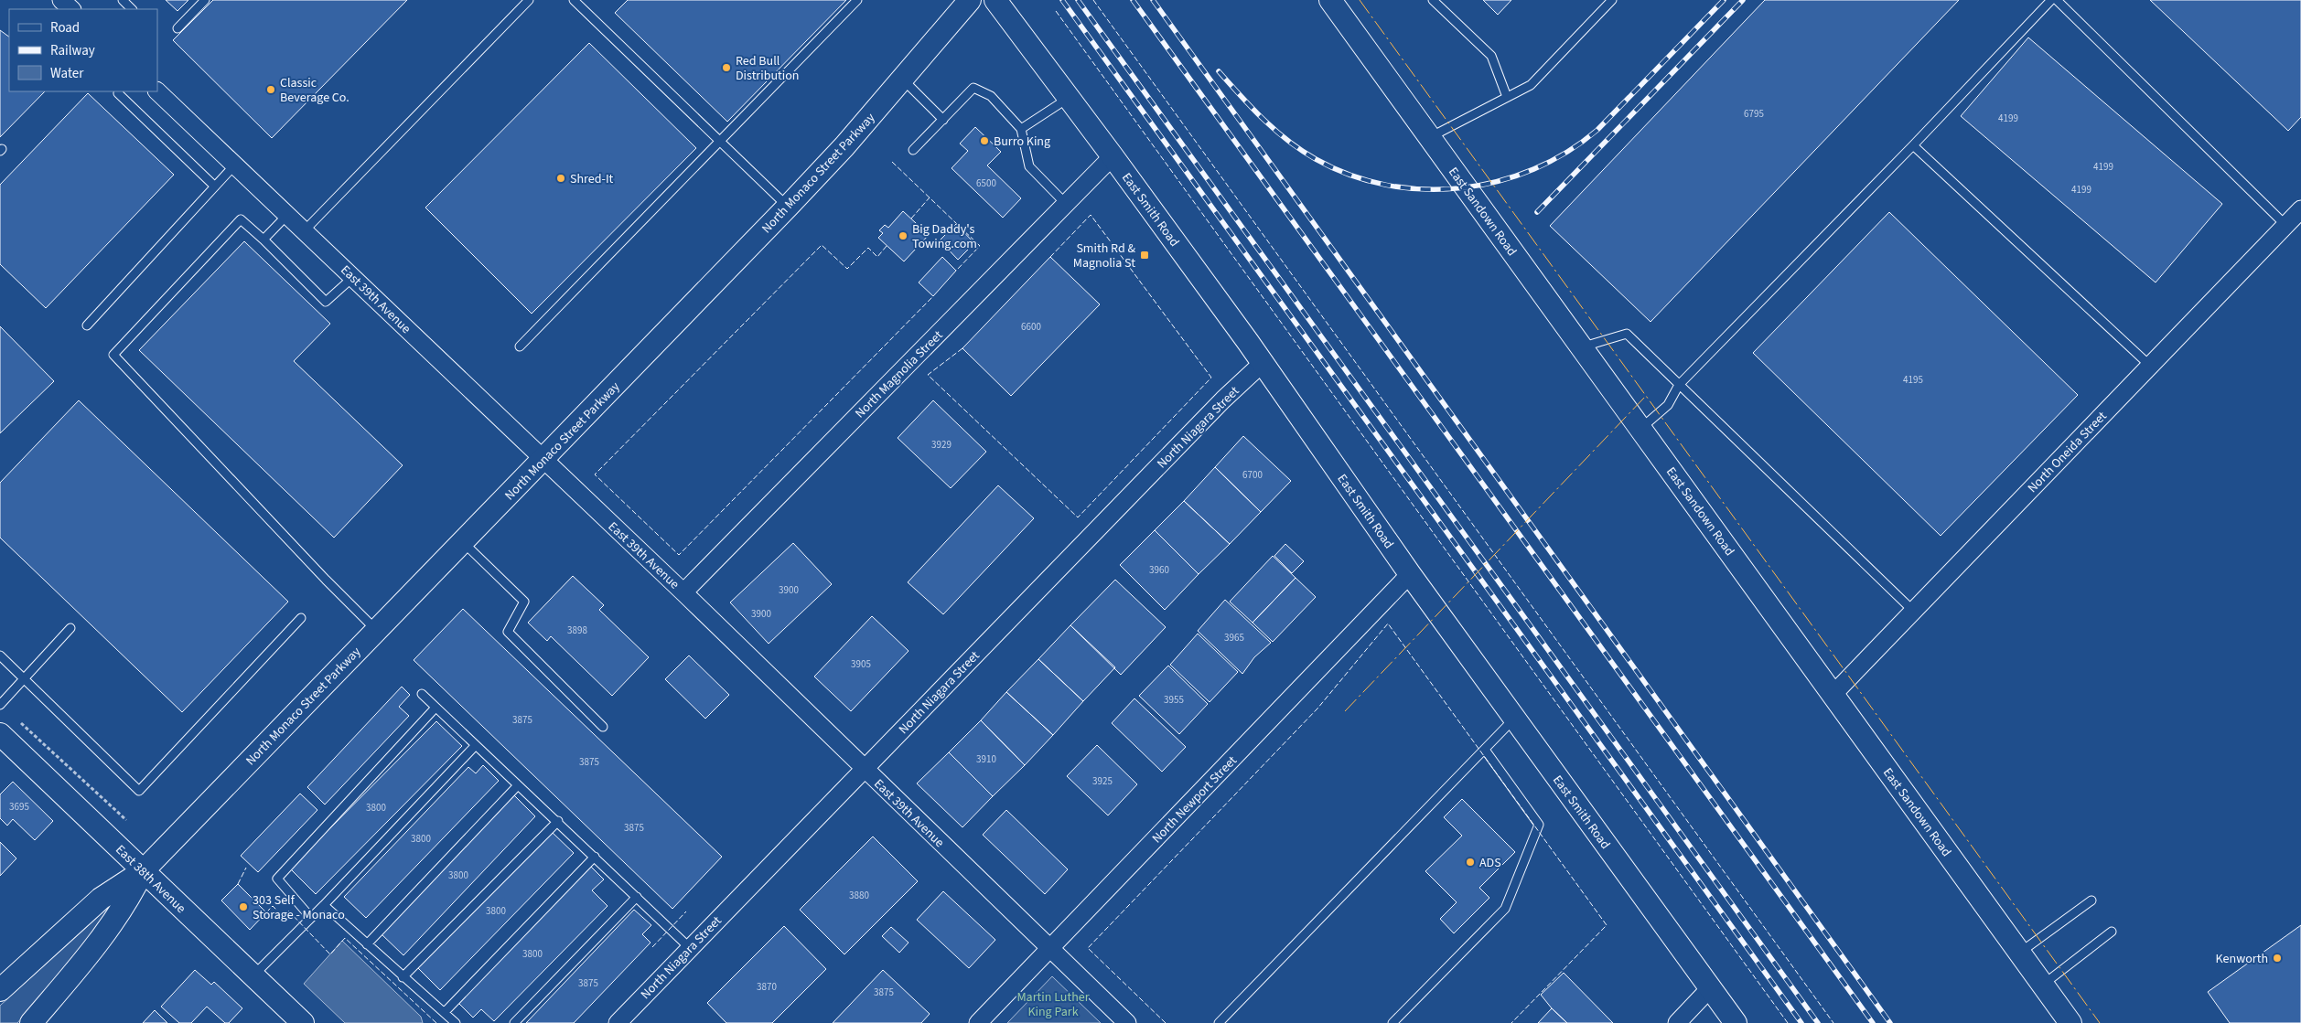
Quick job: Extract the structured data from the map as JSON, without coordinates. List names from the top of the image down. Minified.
{"streets":{"street":["North Monaco Street Parkway","East Smith Road","East Sandown Road","East 39th Avenue","North Magnolia Street","North Niagara Street","North Oneida Street","North Newport Street","East 38th Avenue"]},"crossings":[["North Monaco Street Parkway","East 39th Avenue"],["North Monaco Street Parkway","East 38th Avenue"],["East Smith Road","North Magnolia Street"],["East Smith Road","North Niagara Street"],["East Smith Road","North Newport Street"],["East Sandown Road","North Oneida Street"],["East 39th Avenue","North Magnolia Street"],["East 39th Avenue","North Niagara Street"],["East 39th Avenue","North Newport Street"]],"parks":["Martin Luther King Park"],"places":{"other":["Red Bull Distribution","Classic Beverage Co.","Burro King","Shred-It","Big Daddy's Towing.com","ADS","303 Self Storage - Monaco","Kenworth"],"transit":["Smith Rd & Magnolia St"]},"house_numbers":["6795","4199","4199","6500","4199","6600","4195","3929","6700","3960","3900","3900","3898","3965","3905","3955","3875","3910","3875","3925","3695","3800","3875","3800","3800","3880","3800","3800","3875","3870","3875"],"legend":["Road","Railway","Water"]}
